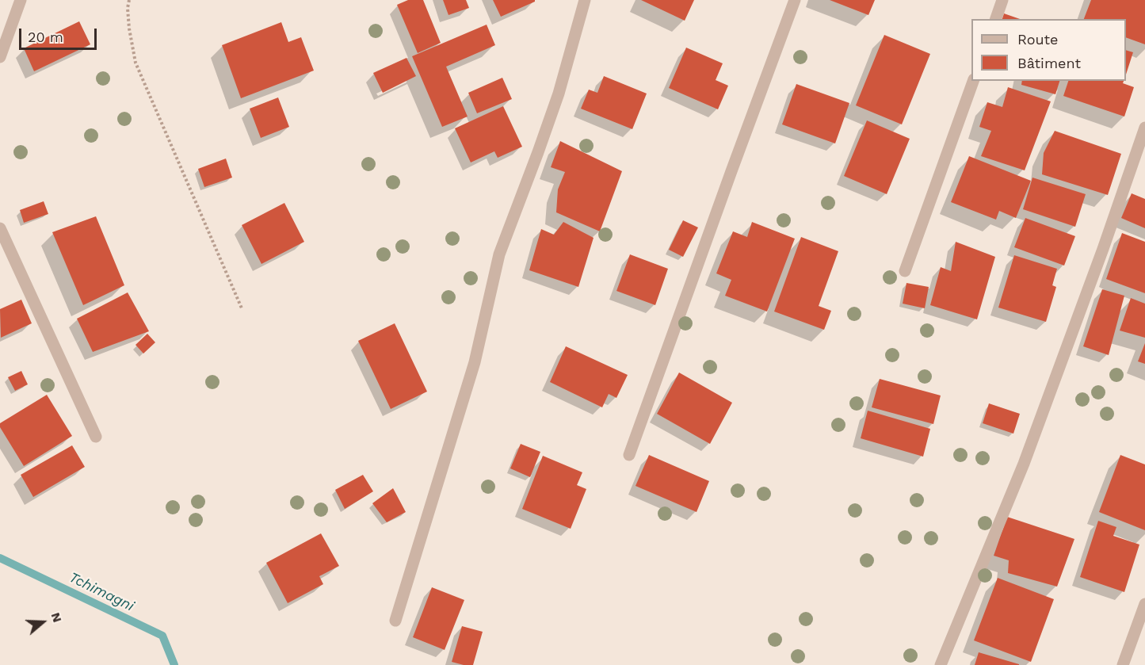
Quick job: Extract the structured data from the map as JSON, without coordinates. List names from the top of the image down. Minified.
{"water":["Tchimagni"],"legend":["Route","Bâtiment"],"scale_bar":"20 m","north":"right"}
